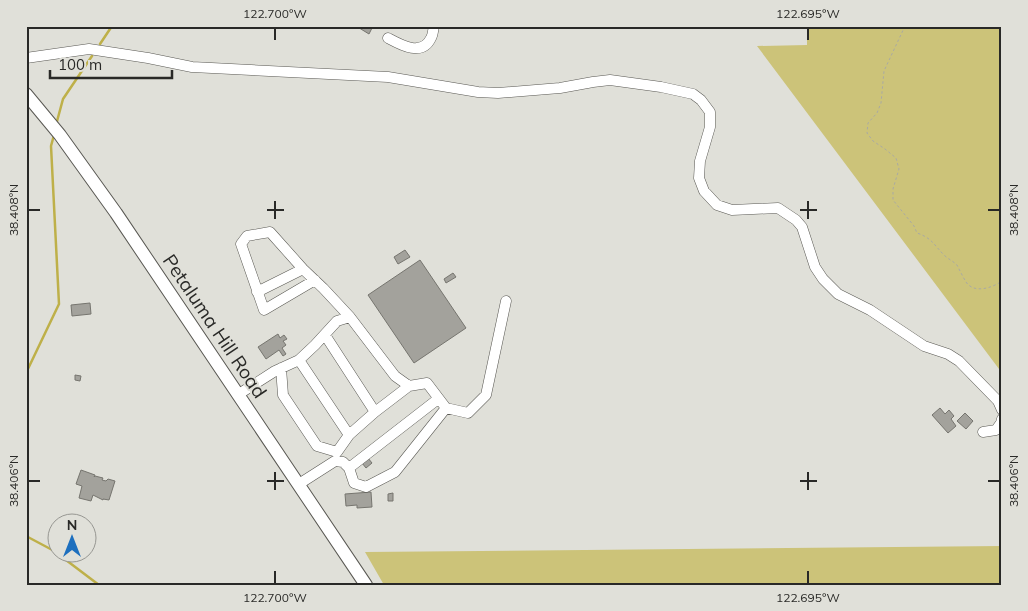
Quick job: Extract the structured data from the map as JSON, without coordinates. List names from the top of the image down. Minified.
{"streets":{"main road":["Petaluma Hill Road"]},"scale_bar":"100 m","north":"top","coordinates":["122.700°W","122.695°W","38.408°N","38.406°N"]}
